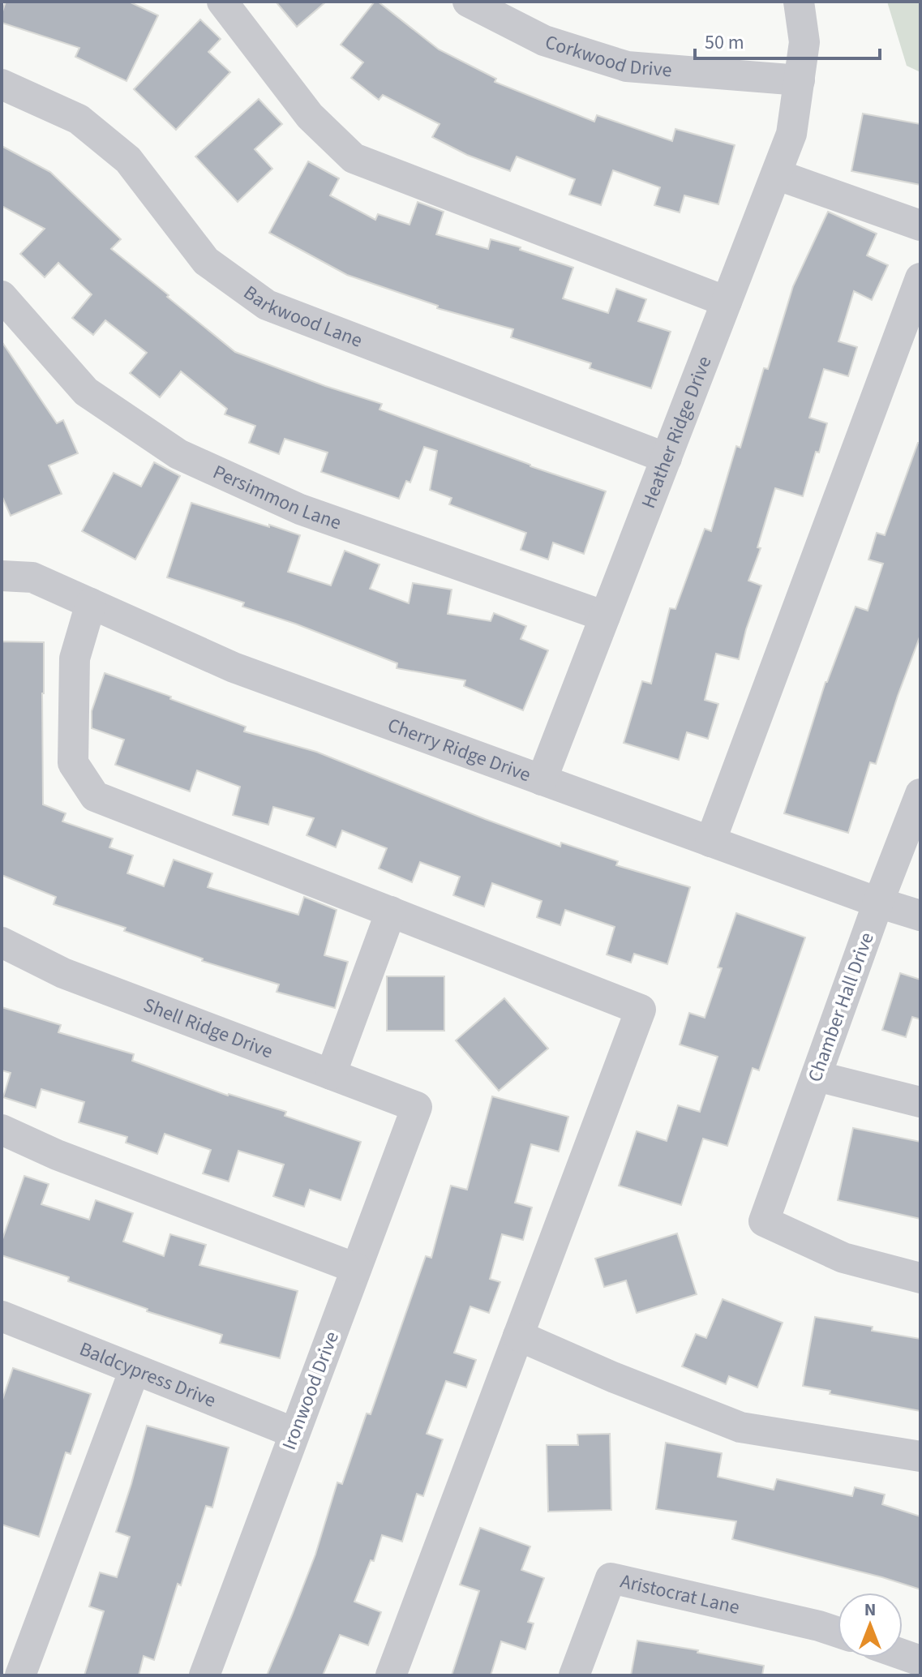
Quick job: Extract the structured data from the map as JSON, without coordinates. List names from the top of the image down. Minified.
{"streets":{"street":["Corkwood Drive","Barkwood Lane","Heather Ridge Drive","Persimmon Lane","Cherry Ridge Drive","Chamber Hall Drive","Shell Ridge Drive","Baldcypress Drive","Ironwood Drive","Aristocrat Lane"]},"crossings":[["Corkwood Drive","Heather Ridge Drive"],["Barkwood Lane","Heather Ridge Drive"],["Heather Ridge Drive","Persimmon Lane"],["Heather Ridge Drive","Cherry Ridge Drive"],["Cherry Ridge Drive","Chamber Hall Drive"],["Shell Ridge Drive","Ironwood Drive"],["Baldcypress Drive","Ironwood Drive"]],"scale_bar":"50 m","north":"top"}
